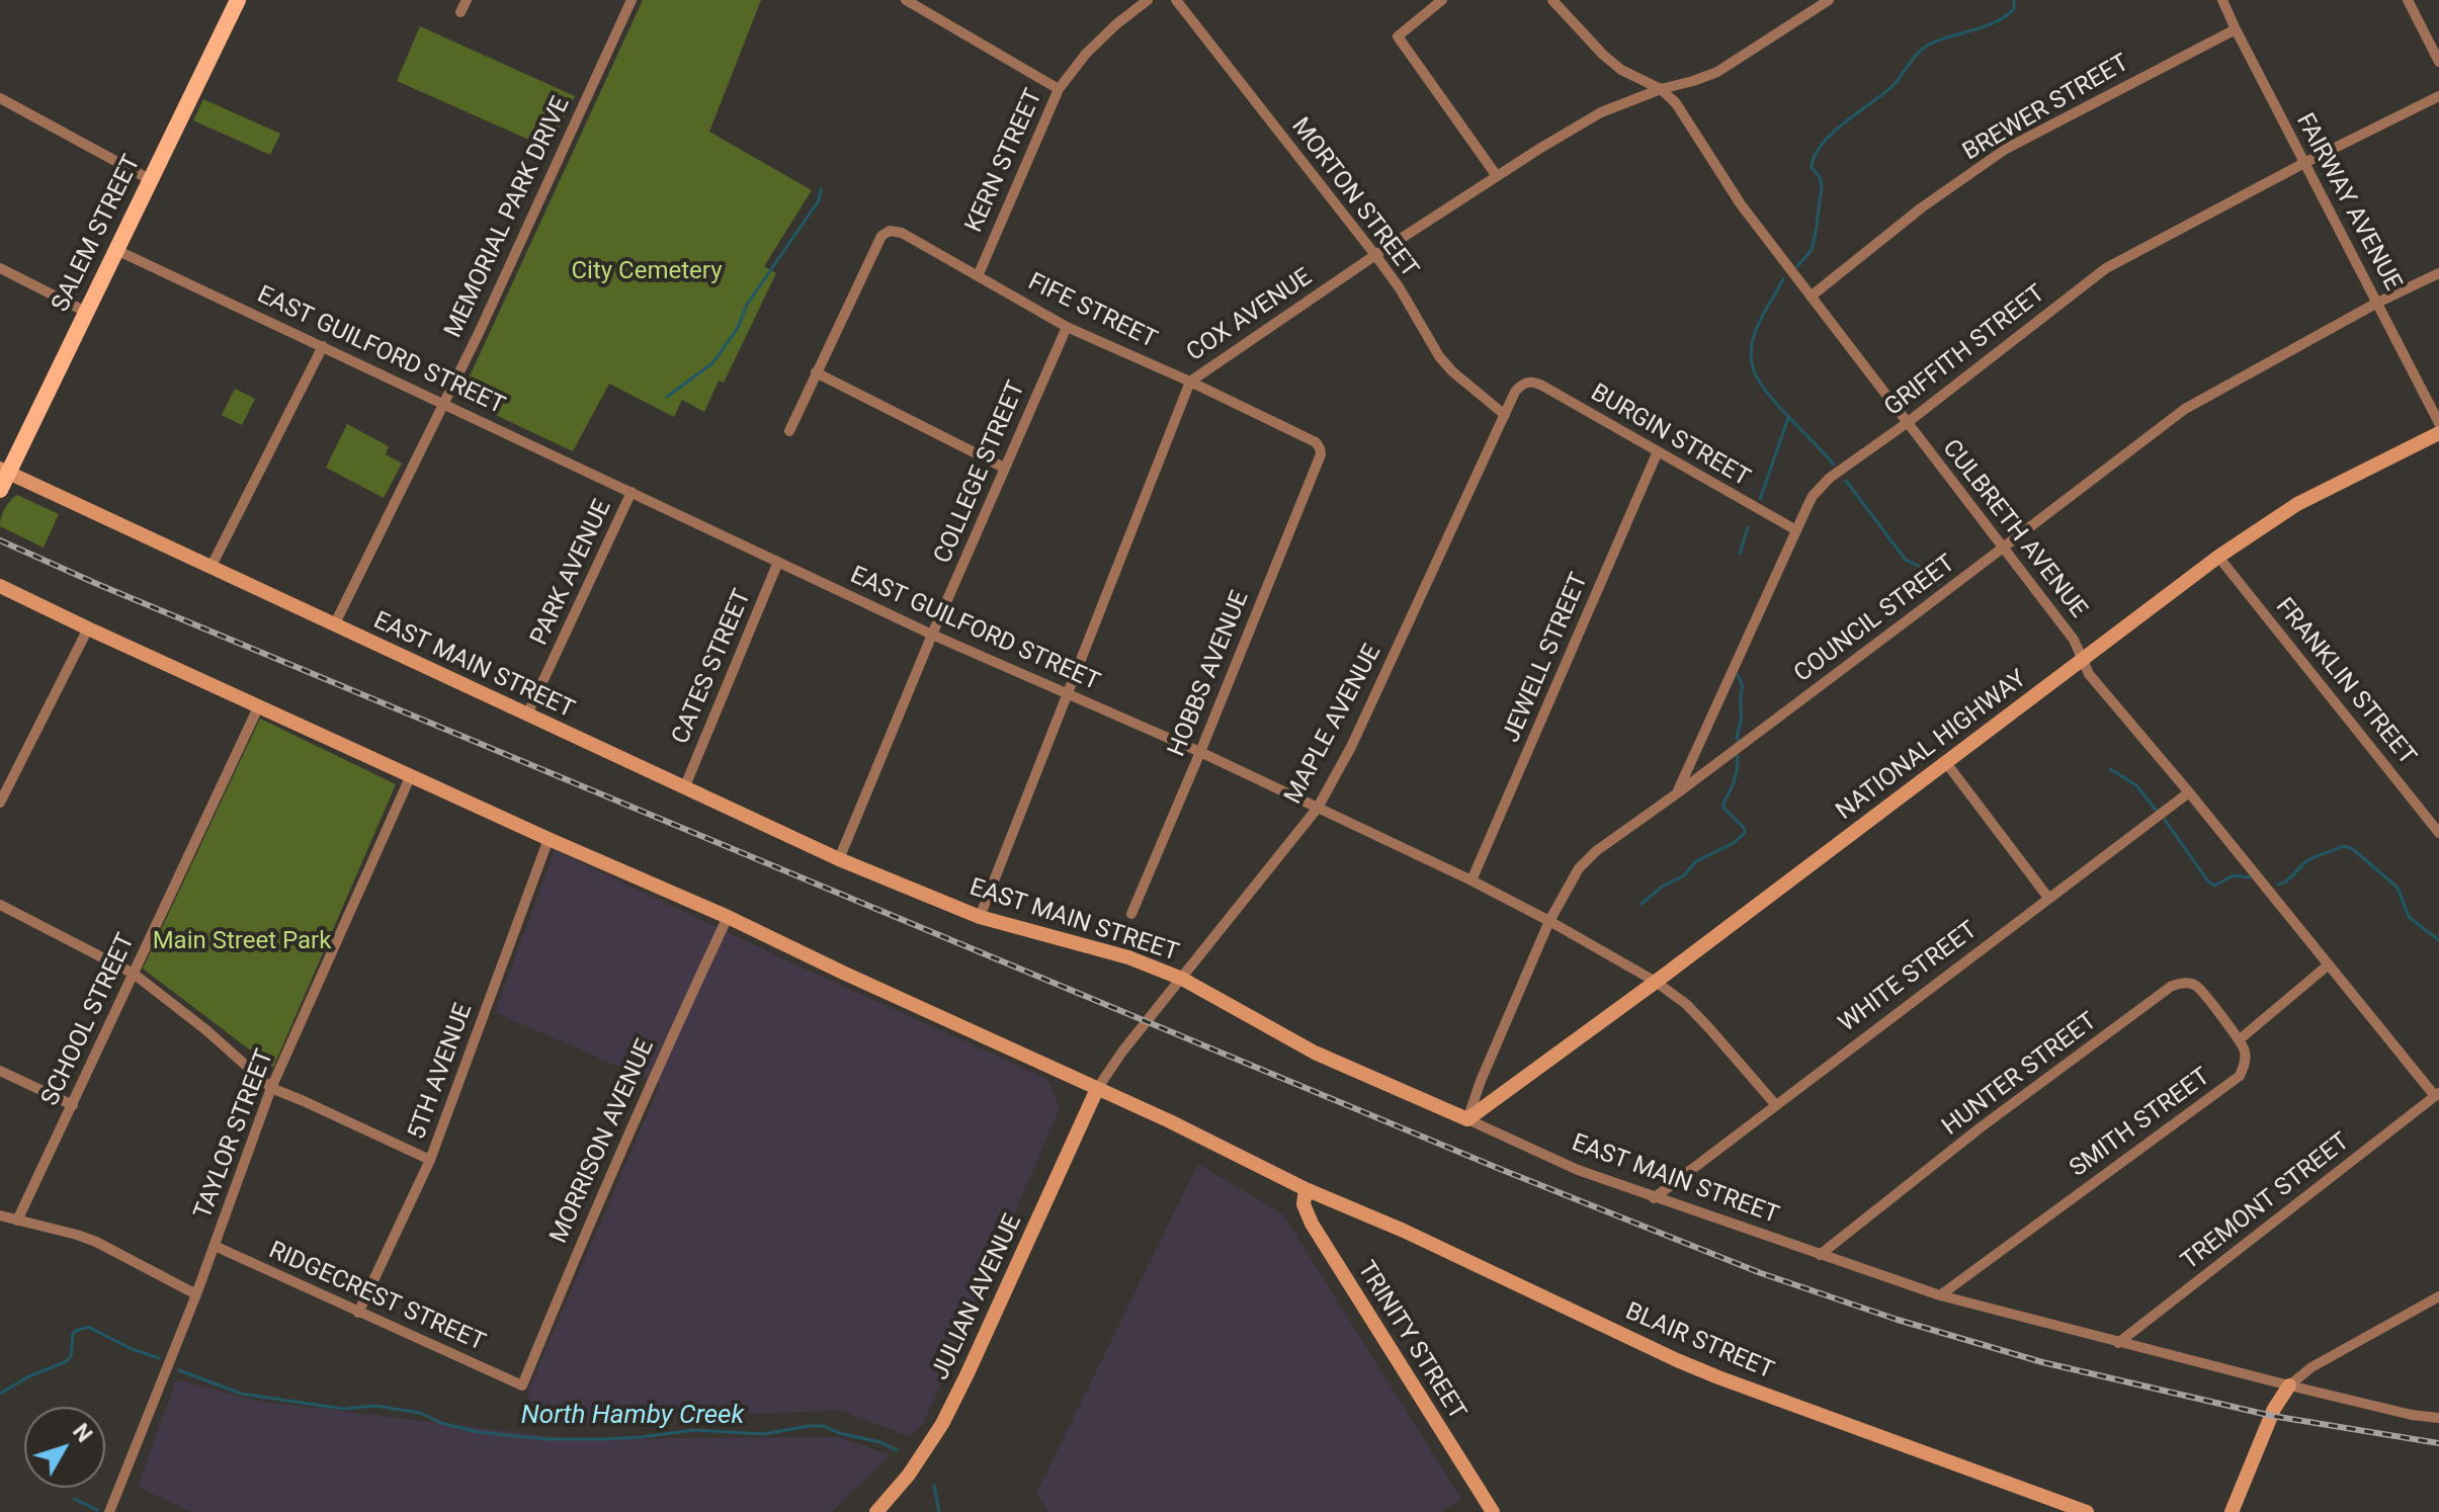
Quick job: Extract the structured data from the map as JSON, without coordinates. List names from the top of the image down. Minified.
{"streets":{"main road":["SALEM STREET"],"street":["BREWER STREET","KERN STREET","MORTON STREET","FAIRWAY AVENUE","MEMORIAL PARK DRIVE","FIFE STREET","COX AVENUE","EAST GUILFORD STREET","GRIFFITH STREET","BURGIN STREET","COLLEGE STREET","CULBRETH AVENUE","PARK AVENUE","COUNCIL STREET","JEWELL STREET","EAST MAIN STREET","CATES STREET","HOBBS AVENUE","FRANKLIN STREET","MAPLE AVENUE","NATIONAL HIGHWAY","WHITE STREET","SCHOOL STREET","5TH AVENUE","HUNTER STREET","SMITH STREET","TAYLOR STREET","MORRISON AVENUE","TREMONT STREET","RIDGECREST STREET","JULIAN AVENUE","TRINITY STREET","BLAIR STREET"]},"crossings":[["BREWER STREET","FAIRWAY AVENUE"],["BREWER STREET","CULBRETH AVENUE"],["KERN STREET","FIFE STREET"],["MORTON STREET","COX AVENUE"],["MORTON STREET","MAPLE AVENUE"],["FAIRWAY AVENUE","GRIFFITH STREET"],["FAIRWAY AVENUE","COUNCIL STREET"],["MEMORIAL PARK DRIVE","EAST GUILFORD STREET"],["MEMORIAL PARK DRIVE","EAST MAIN STREET"],["SALEM STREET","EAST GUILFORD STREET"],["SALEM STREET","EAST MAIN STREET"],["FIFE STREET","COX AVENUE"],["FIFE STREET","COLLEGE STREET"],["FIFE STREET","HOBBS AVENUE"],["COX AVENUE","EAST GUILFORD STREET"],["COX AVENUE","CULBRETH AVENUE"],["COX AVENUE","EAST MAIN STREET"],["EAST GUILFORD STREET","COLLEGE STREET"],["EAST GUILFORD STREET","PARK AVENUE"],["EAST GUILFORD STREET","COUNCIL STREET"],["EAST GUILFORD STREET","JEWELL STREET"],["EAST GUILFORD STREET","CATES STREET"],["EAST GUILFORD STREET","HOBBS AVENUE"],["EAST GUILFORD STREET","MAPLE AVENUE"],["EAST GUILFORD STREET","NATIONAL HIGHWAY"],["EAST GUILFORD STREET","WHITE STREET"],["GRIFFITH STREET","BURGIN STREET"],["GRIFFITH STREET","CULBRETH AVENUE"],["GRIFFITH STREET","COUNCIL STREET"],["BURGIN STREET","JEWELL STREET"],["BURGIN STREET","MAPLE AVENUE"],["COLLEGE STREET","EAST MAIN STREET"],["CULBRETH AVENUE","COUNCIL STREET"],["CULBRETH AVENUE","NATIONAL HIGHWAY"],["CULBRETH AVENUE","WHITE STREET"],["CULBRETH AVENUE","TREMONT STREET"],["PARK AVENUE","EAST MAIN STREET"],["COUNCIL STREET","EAST MAIN STREET"],["COUNCIL STREET","NATIONAL HIGHWAY"],["EAST MAIN STREET","CATES STREET"],["EAST MAIN STREET","MAPLE AVENUE"],["EAST MAIN STREET","NATIONAL HIGHWAY"],["EAST MAIN STREET","WHITE STREET"],["EAST MAIN STREET","HUNTER STREET"],["EAST MAIN STREET","SMITH STREET"],["EAST MAIN STREET","TREMONT STREET"],["FRANKLIN STREET","NATIONAL HIGHWAY"],["MAPLE AVENUE","JULIAN AVENUE"],["5TH AVENUE","RIDGECREST STREET"],["HUNTER STREET","SMITH STREET"],["TAYLOR STREET","RIDGECREST STREET"],["MORRISON AVENUE","RIDGECREST STREET"],["TRINITY STREET","BLAIR STREET"]],"water":["North Hamby Creek"],"parks":["City Cemetery","Main Street Park"],"north":"top right"}
